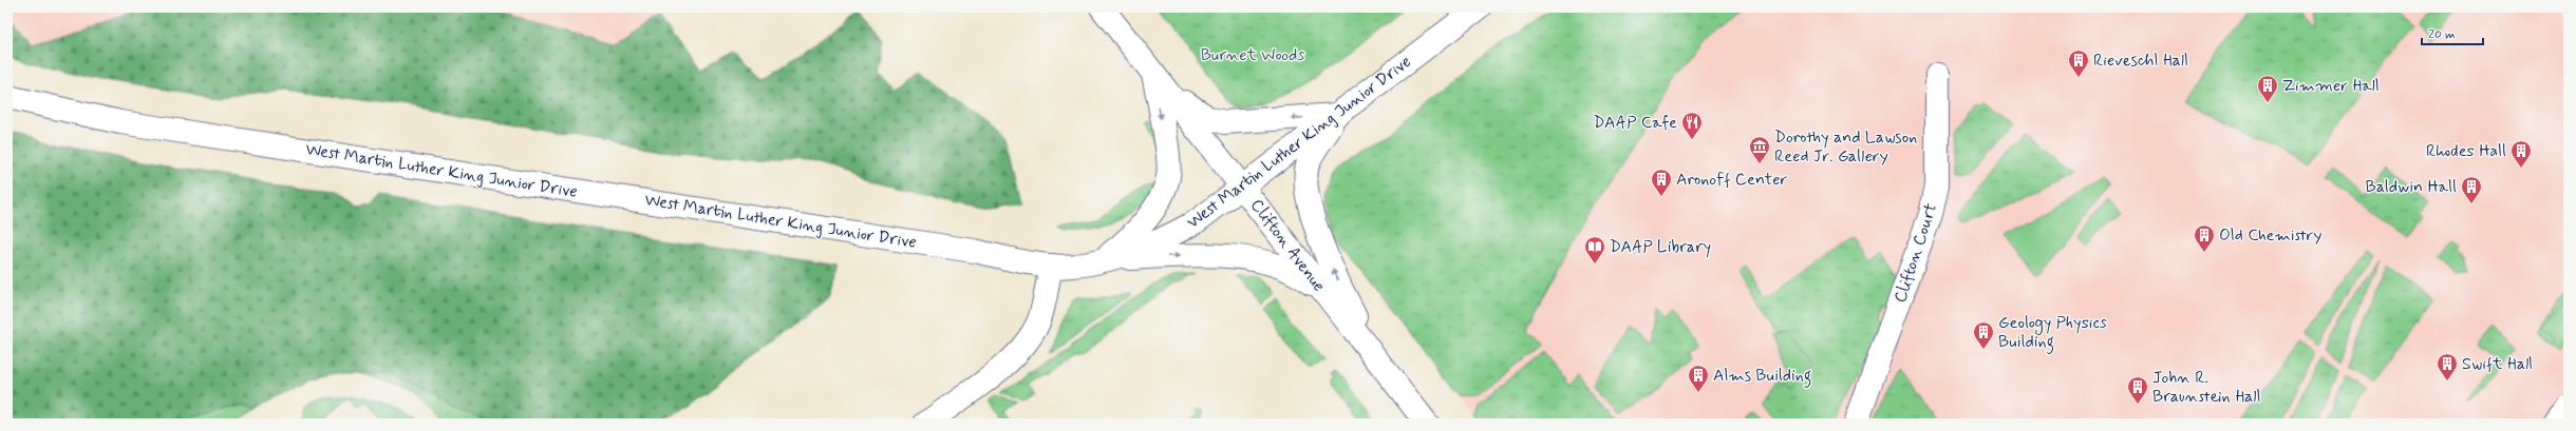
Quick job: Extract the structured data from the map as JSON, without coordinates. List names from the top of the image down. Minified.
{"streets":{"main road":["West Martin Luther King Junior Drive","Clifton Avenue","Clifton Court"]},"crossings":[["West Martin Luther King Junior Drive","Clifton Avenue"]],"parks":["Burnet Woods"],"places":{"building":["Rieveschl Hall","Zimmer Hall","Rhodes Hall","Aronoff Center","Baldwin Hall","Old Chemistry","Geology Physics Building","Swift Hall","Alms Building","John R. Braunstein Hall"],"restaurant":["DAAP Cafe"],"museum":["Dorothy and Lawson Reed Jr. Gallery"],"library":["DAAP Library"]},"scale_bar":"20 m"}
